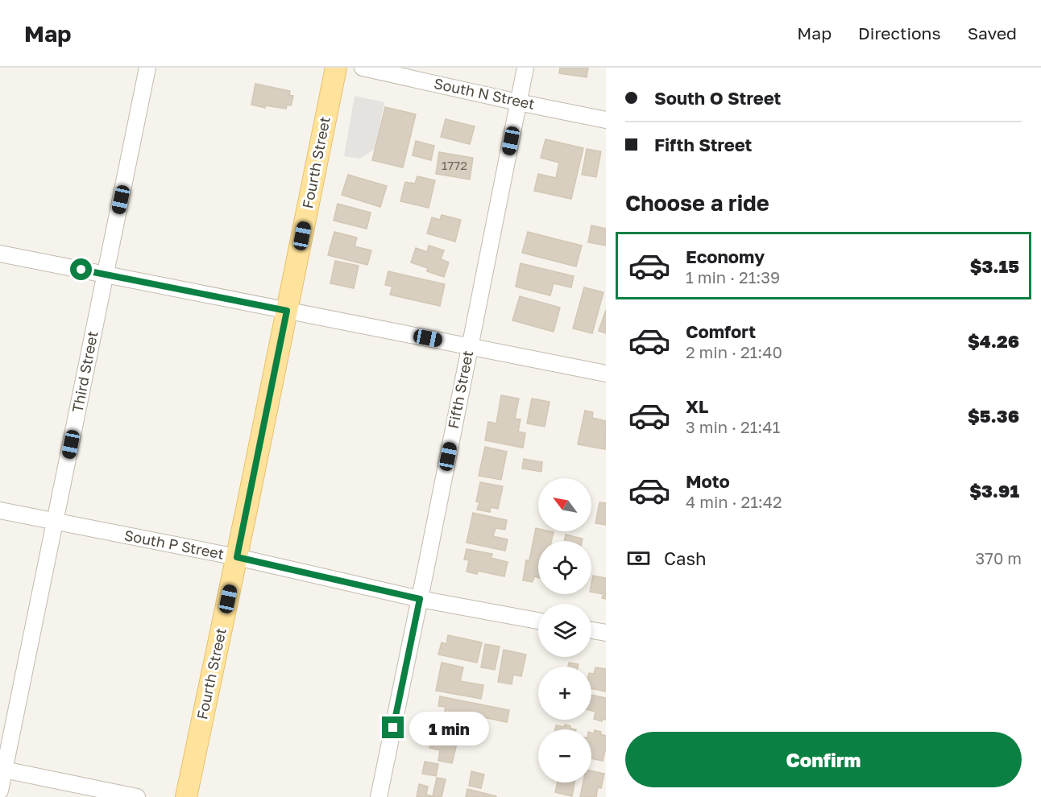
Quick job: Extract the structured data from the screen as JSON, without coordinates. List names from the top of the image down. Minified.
{"streets":{"main road":["Fourth Street"],"street":["South N Street","Third Street","Fifth Street","South P Street"]},"crossings":[["South N Street","Fifth Street"],["Fourth Street","South P Street"],["Third Street","South P Street"],["Fifth Street","South P Street"]],"house_numbers":["1772"],"north":"top left","page":{"header":"Map","nav":["Map","Directions","Saved"],"banner":["South O Street","Fifth Street"],"heading":"Choose a ride","list":[{"name":"Economy","note":"1 min · 21:39","value":"$3.15"},{"name":"Comfort","note":"2 min · 21:40","value":"$4.26"},{"name":"XL","note":"3 min · 21:41","value":"$5.36"},{"name":"Moto","note":"4 min · 21:42","value":"$3.91"}],"map_buttons":["+","−"],"pay":["Cash","370 m"],"bubble":"1 min","buttons":"Confirm"}}
